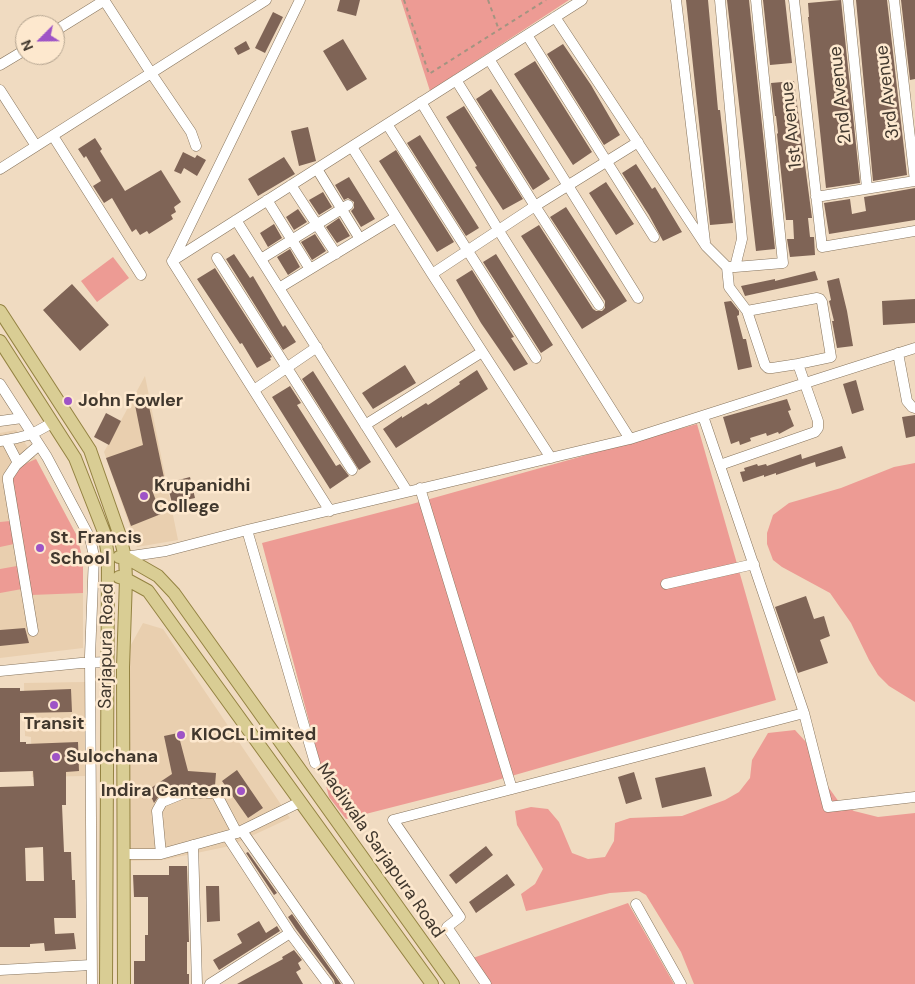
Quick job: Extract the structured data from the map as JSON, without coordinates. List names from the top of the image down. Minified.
{"streets":{"main road":["Sarjapura Road","Madiwala Sarjapura Road"],"street":["3rd Avenue","2nd Avenue","1st Avenue"]},"crossings":[["Sarjapura Road","Madiwala Sarjapura Road"]],"places":["John Fowler","Krupanidhi College","St. Francis School","Transit","KIOCL Limited","Sulochana","Indira Canteen"],"north":"bottom left"}
